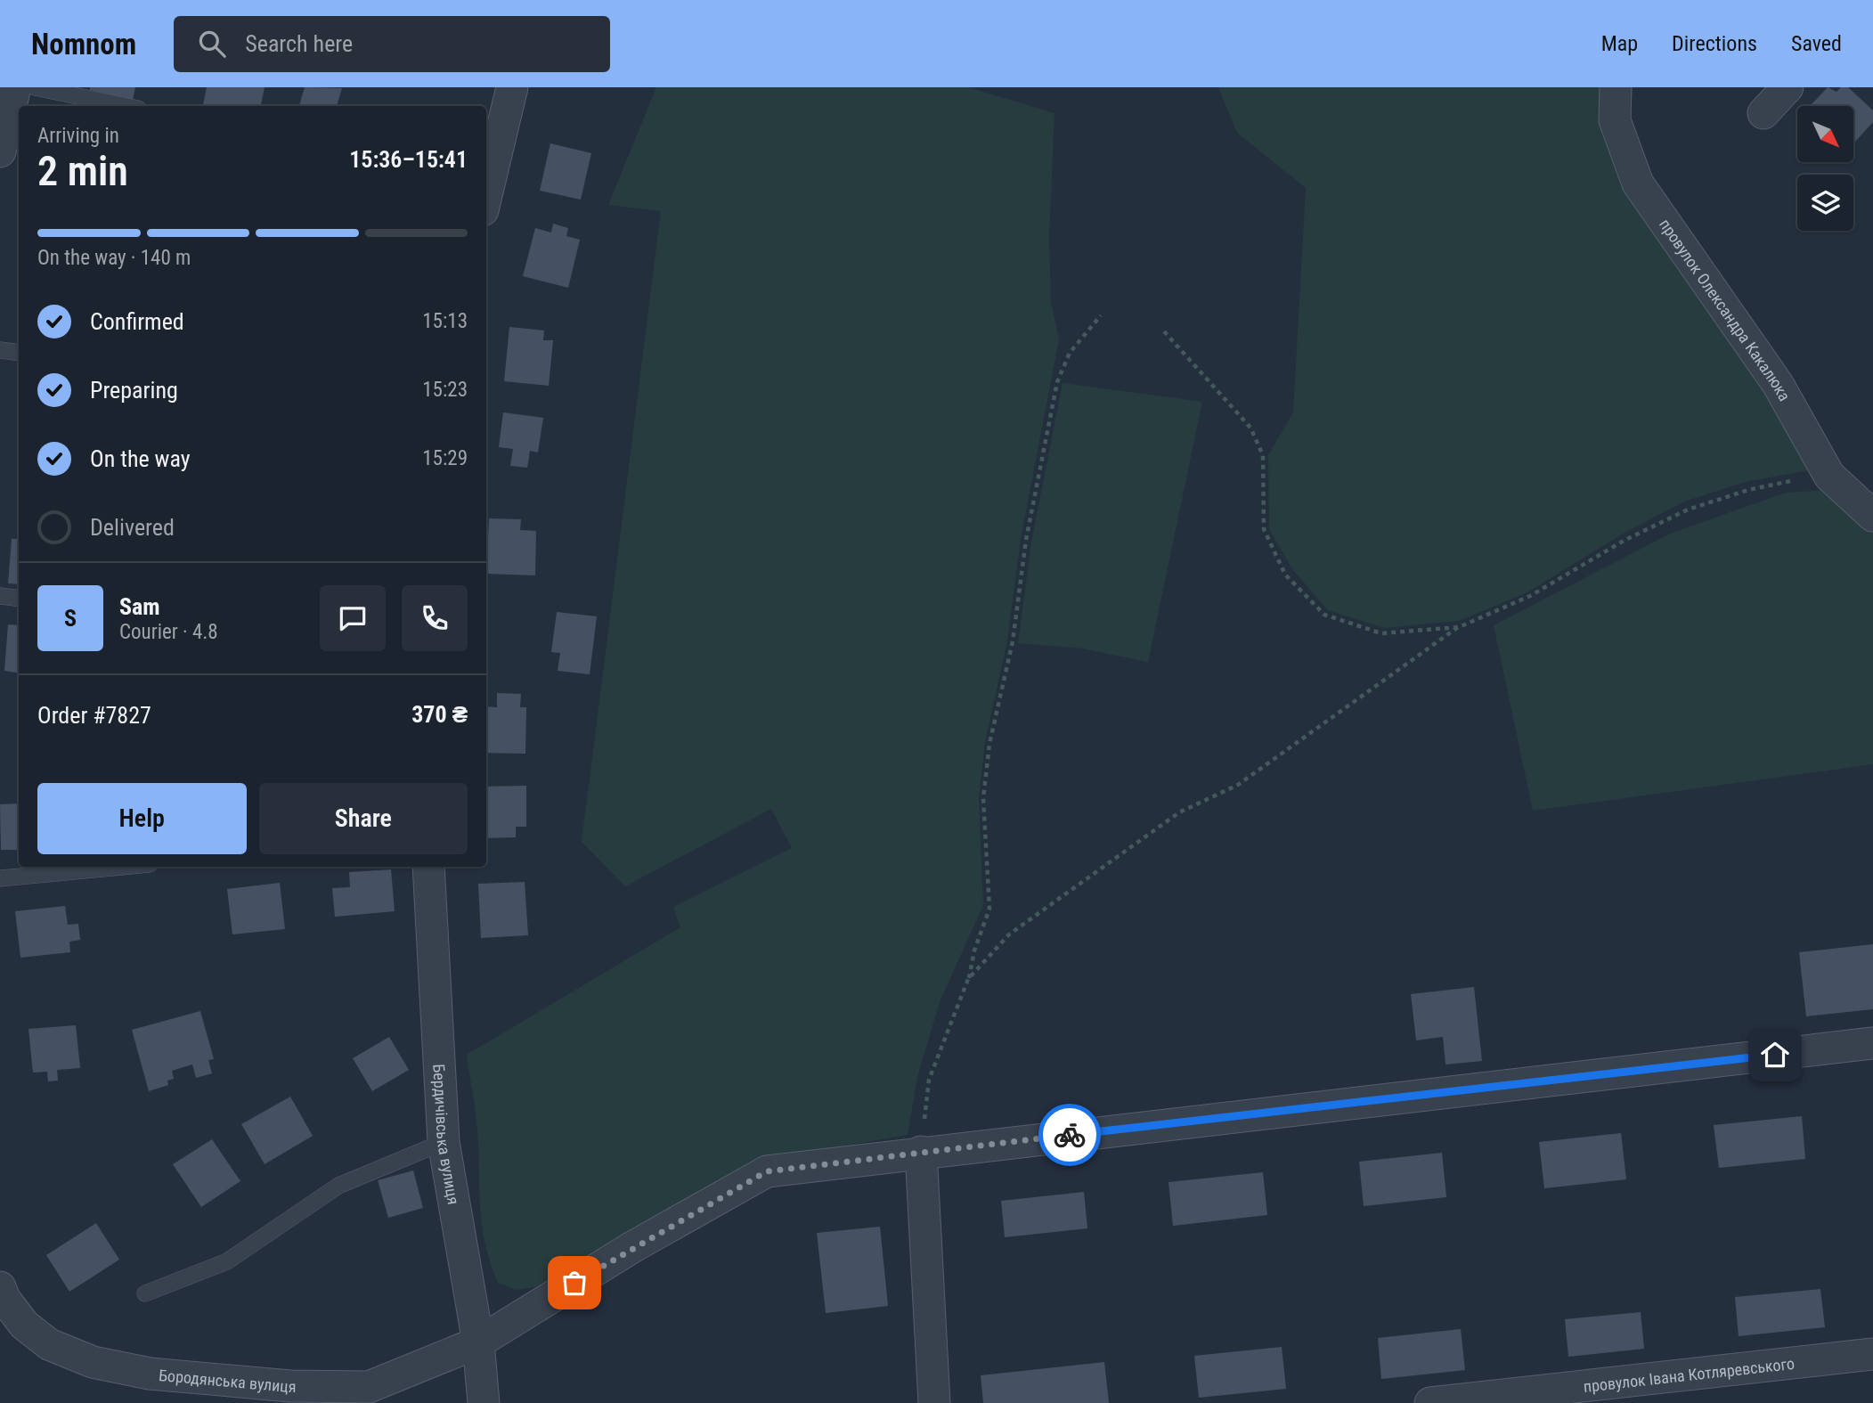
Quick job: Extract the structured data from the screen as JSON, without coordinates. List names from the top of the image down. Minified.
{"streets":{"street":["провулок Олександра Какалюка","Бердичівська вулиця","провулок Івана Котляревського","Бородянська вулиця"]},"crossings":[["Бердичівська вулиця","Бородянська вулиця"]],"north":"bottom right","page":{"header":"Nomnom","search":"Search here","nav":["Map","Directions","Saved"],"heading":["2 min","Arriving in","15:36–15:41"],"panel":["Sam","Courier · 4.8","Order #7827","370 ₴"],"bar":"On the way · 140 m","list":[["Confirmed","15:13"],["Preparing","15:23"],["On the way","15:29"],"Delivered"],"round":"S","buttons":["Help","Share"]}}
